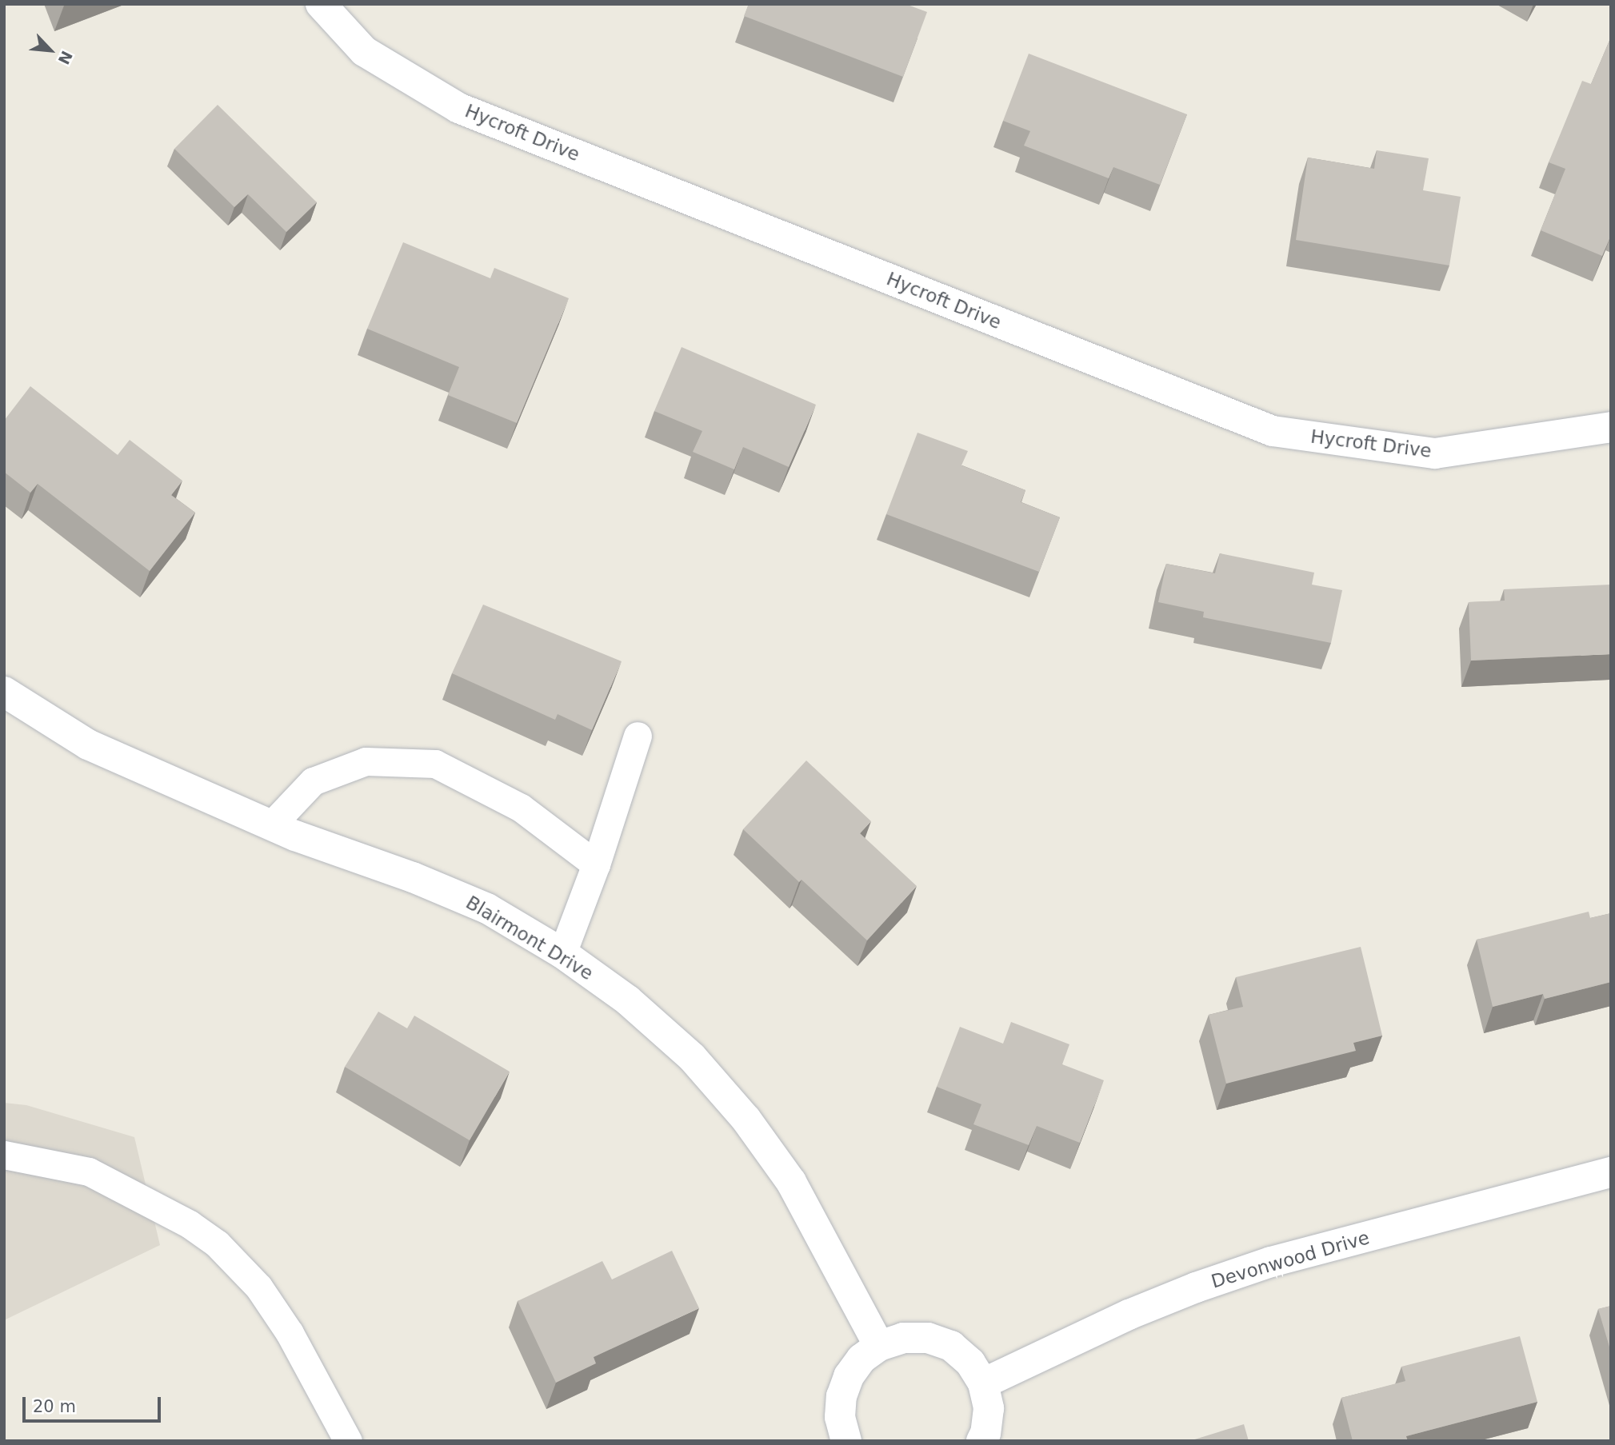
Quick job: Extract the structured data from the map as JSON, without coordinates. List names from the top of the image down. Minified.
{"streets":{"street":["Hycroft Drive","Blairmont Drive","Devonwood Drive"]},"scale_bar":"20 m","north":"bottom right"}
